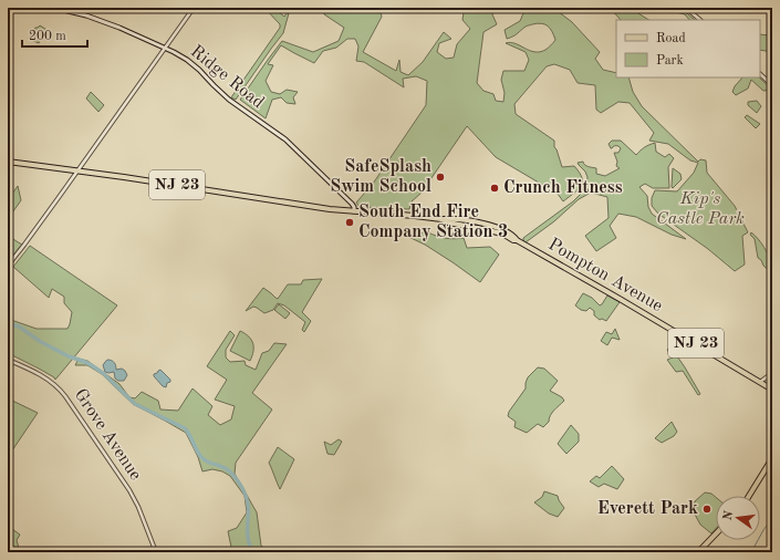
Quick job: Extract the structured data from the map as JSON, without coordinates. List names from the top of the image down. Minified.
{"streets":{"main road":["Ridge Road","NJ 23","Pompton Avenue"],"street":["Grove Avenue"]},"crossings":[["Ridge Road","Pompton Avenue"]],"parks":["Kip's Castle Park"],"places":["SafeSplash Swim School","Crunch Fitness","South End Fire Company Station 3","Everett Park"],"legend":["Road","Park"],"scale_bar":"200 m","north":"left"}
